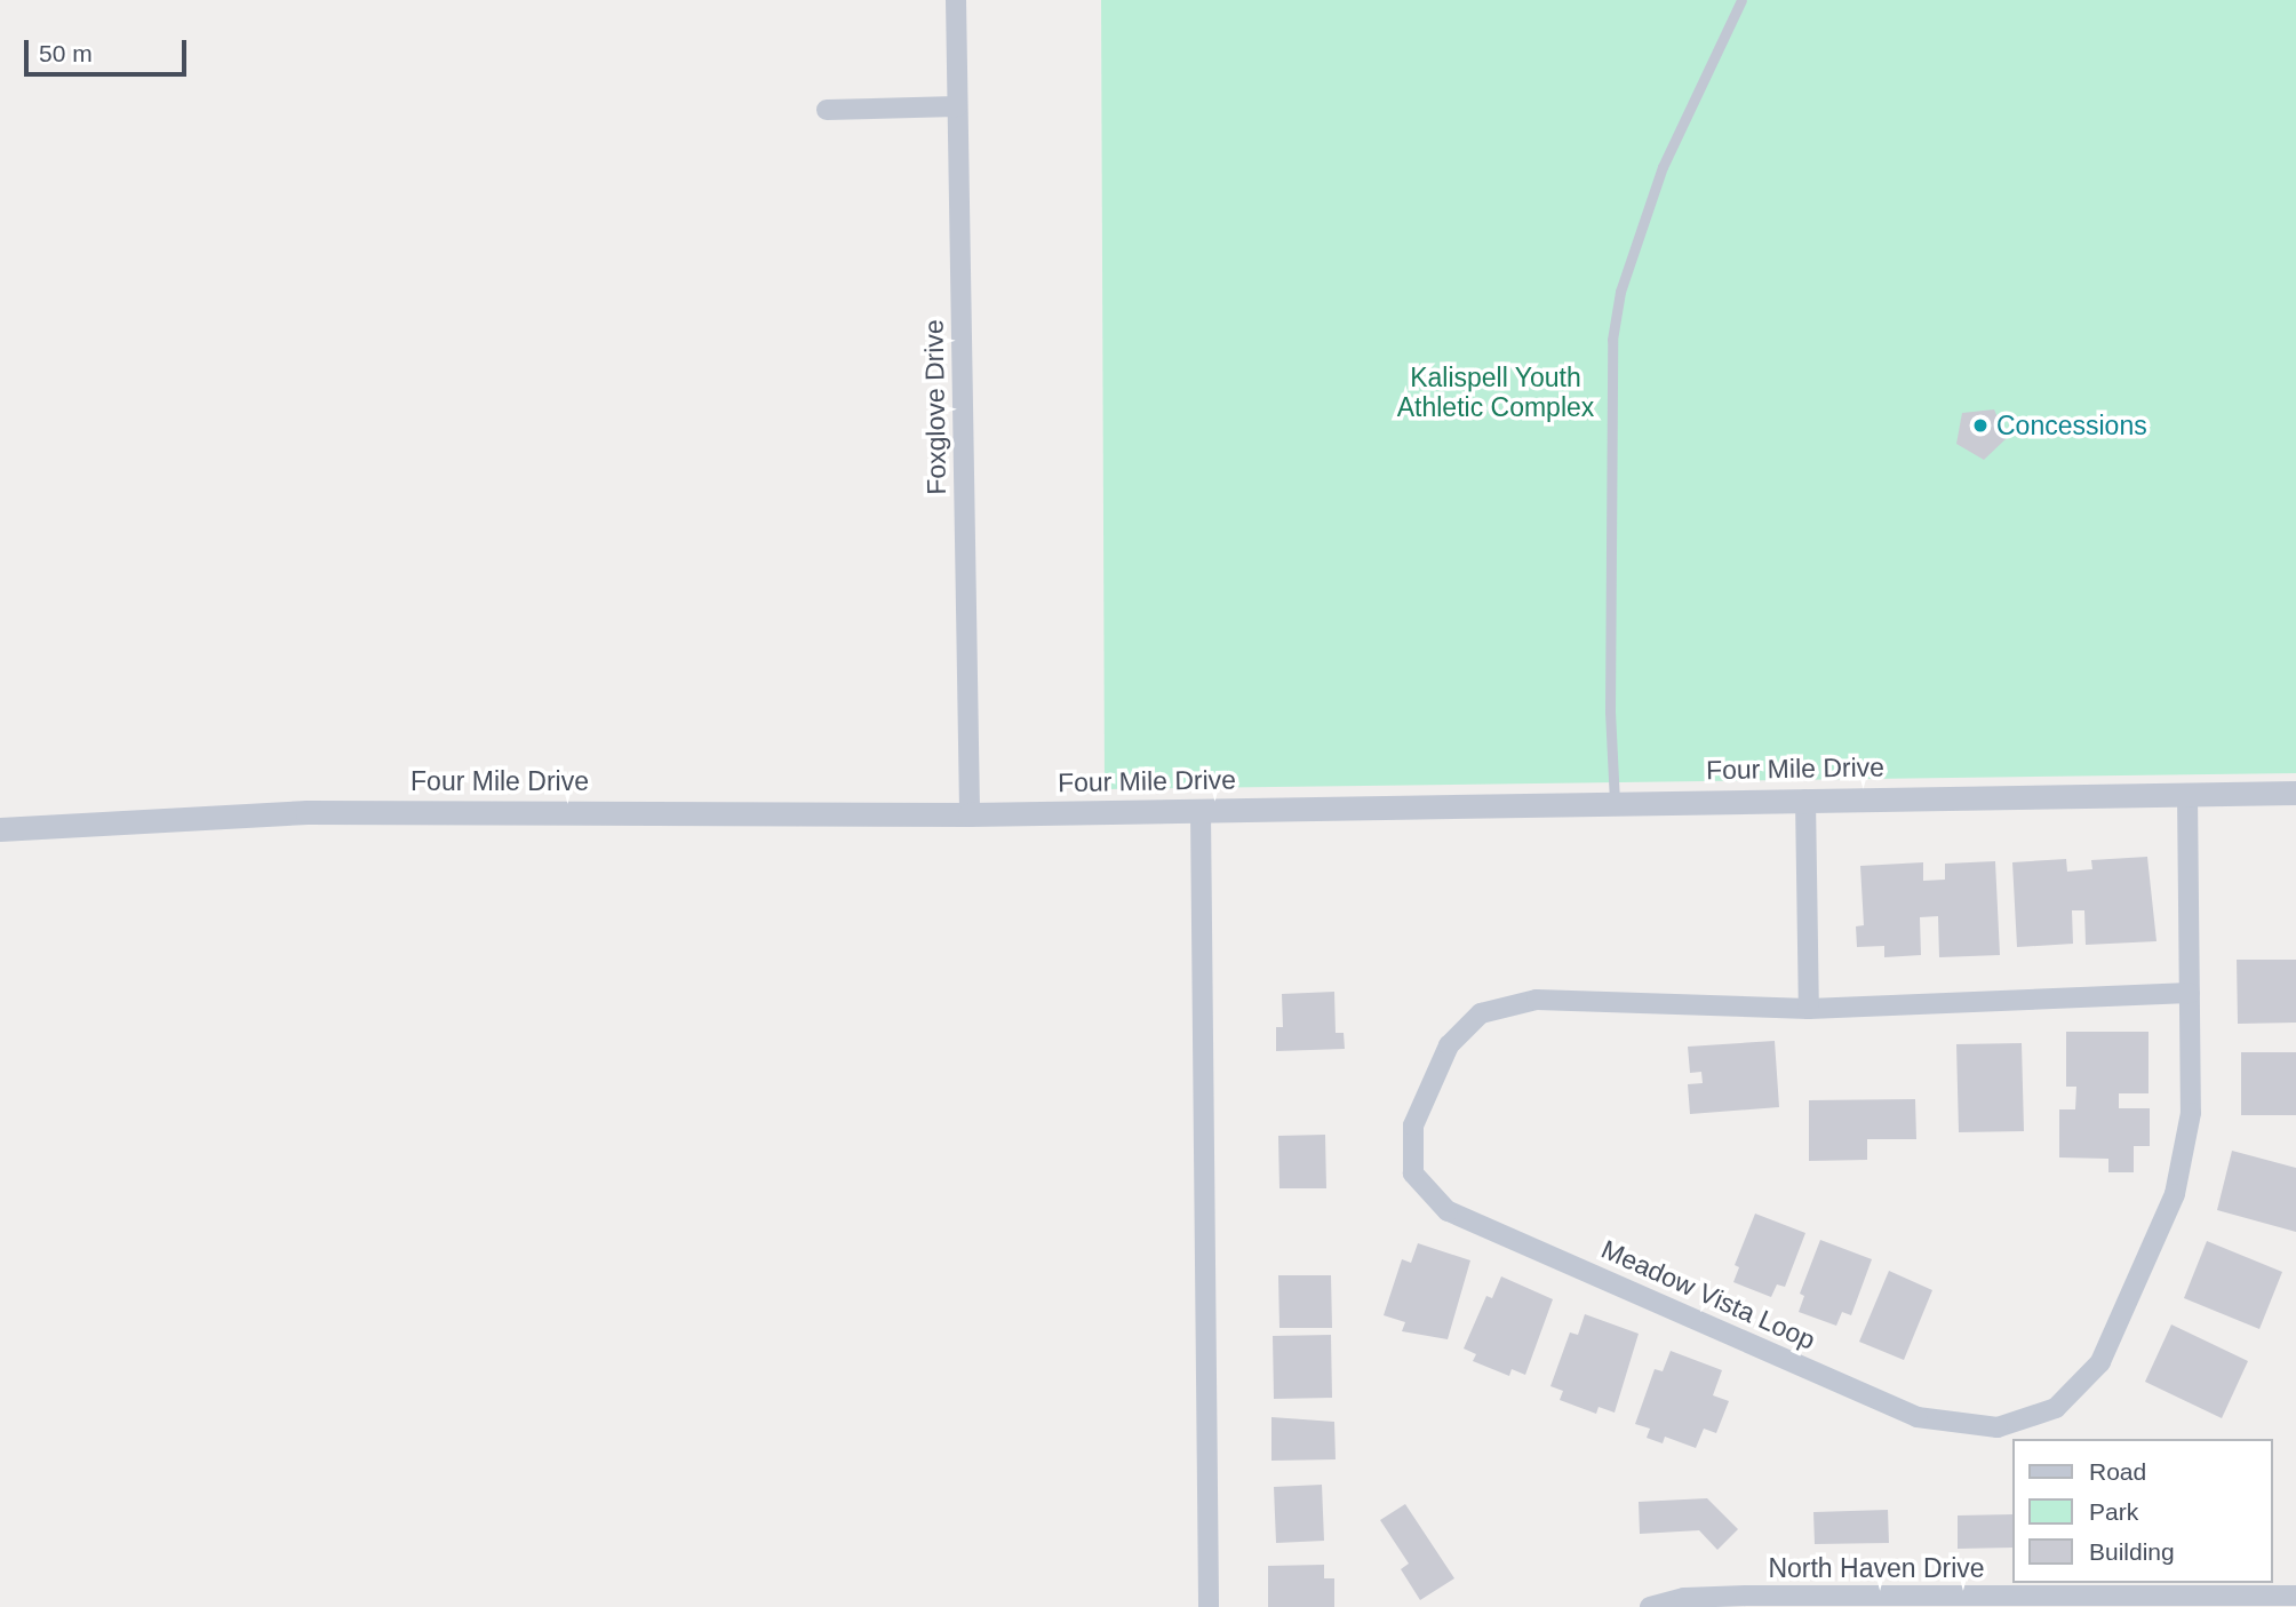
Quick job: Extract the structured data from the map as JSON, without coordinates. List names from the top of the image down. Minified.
{"streets":{"street":["Foxglove Drive","Four Mile Drive","Meadow Vista Loop","North Haven Drive"]},"crossings":[["Foxglove Drive","Four Mile Drive"],["Four Mile Drive","Meadow Vista Loop"]],"parks":["Kalispell Youth Athletic Complex"],"places":["Concessions"],"legend":["Road","Park","Building"],"scale_bar":"50 m"}
